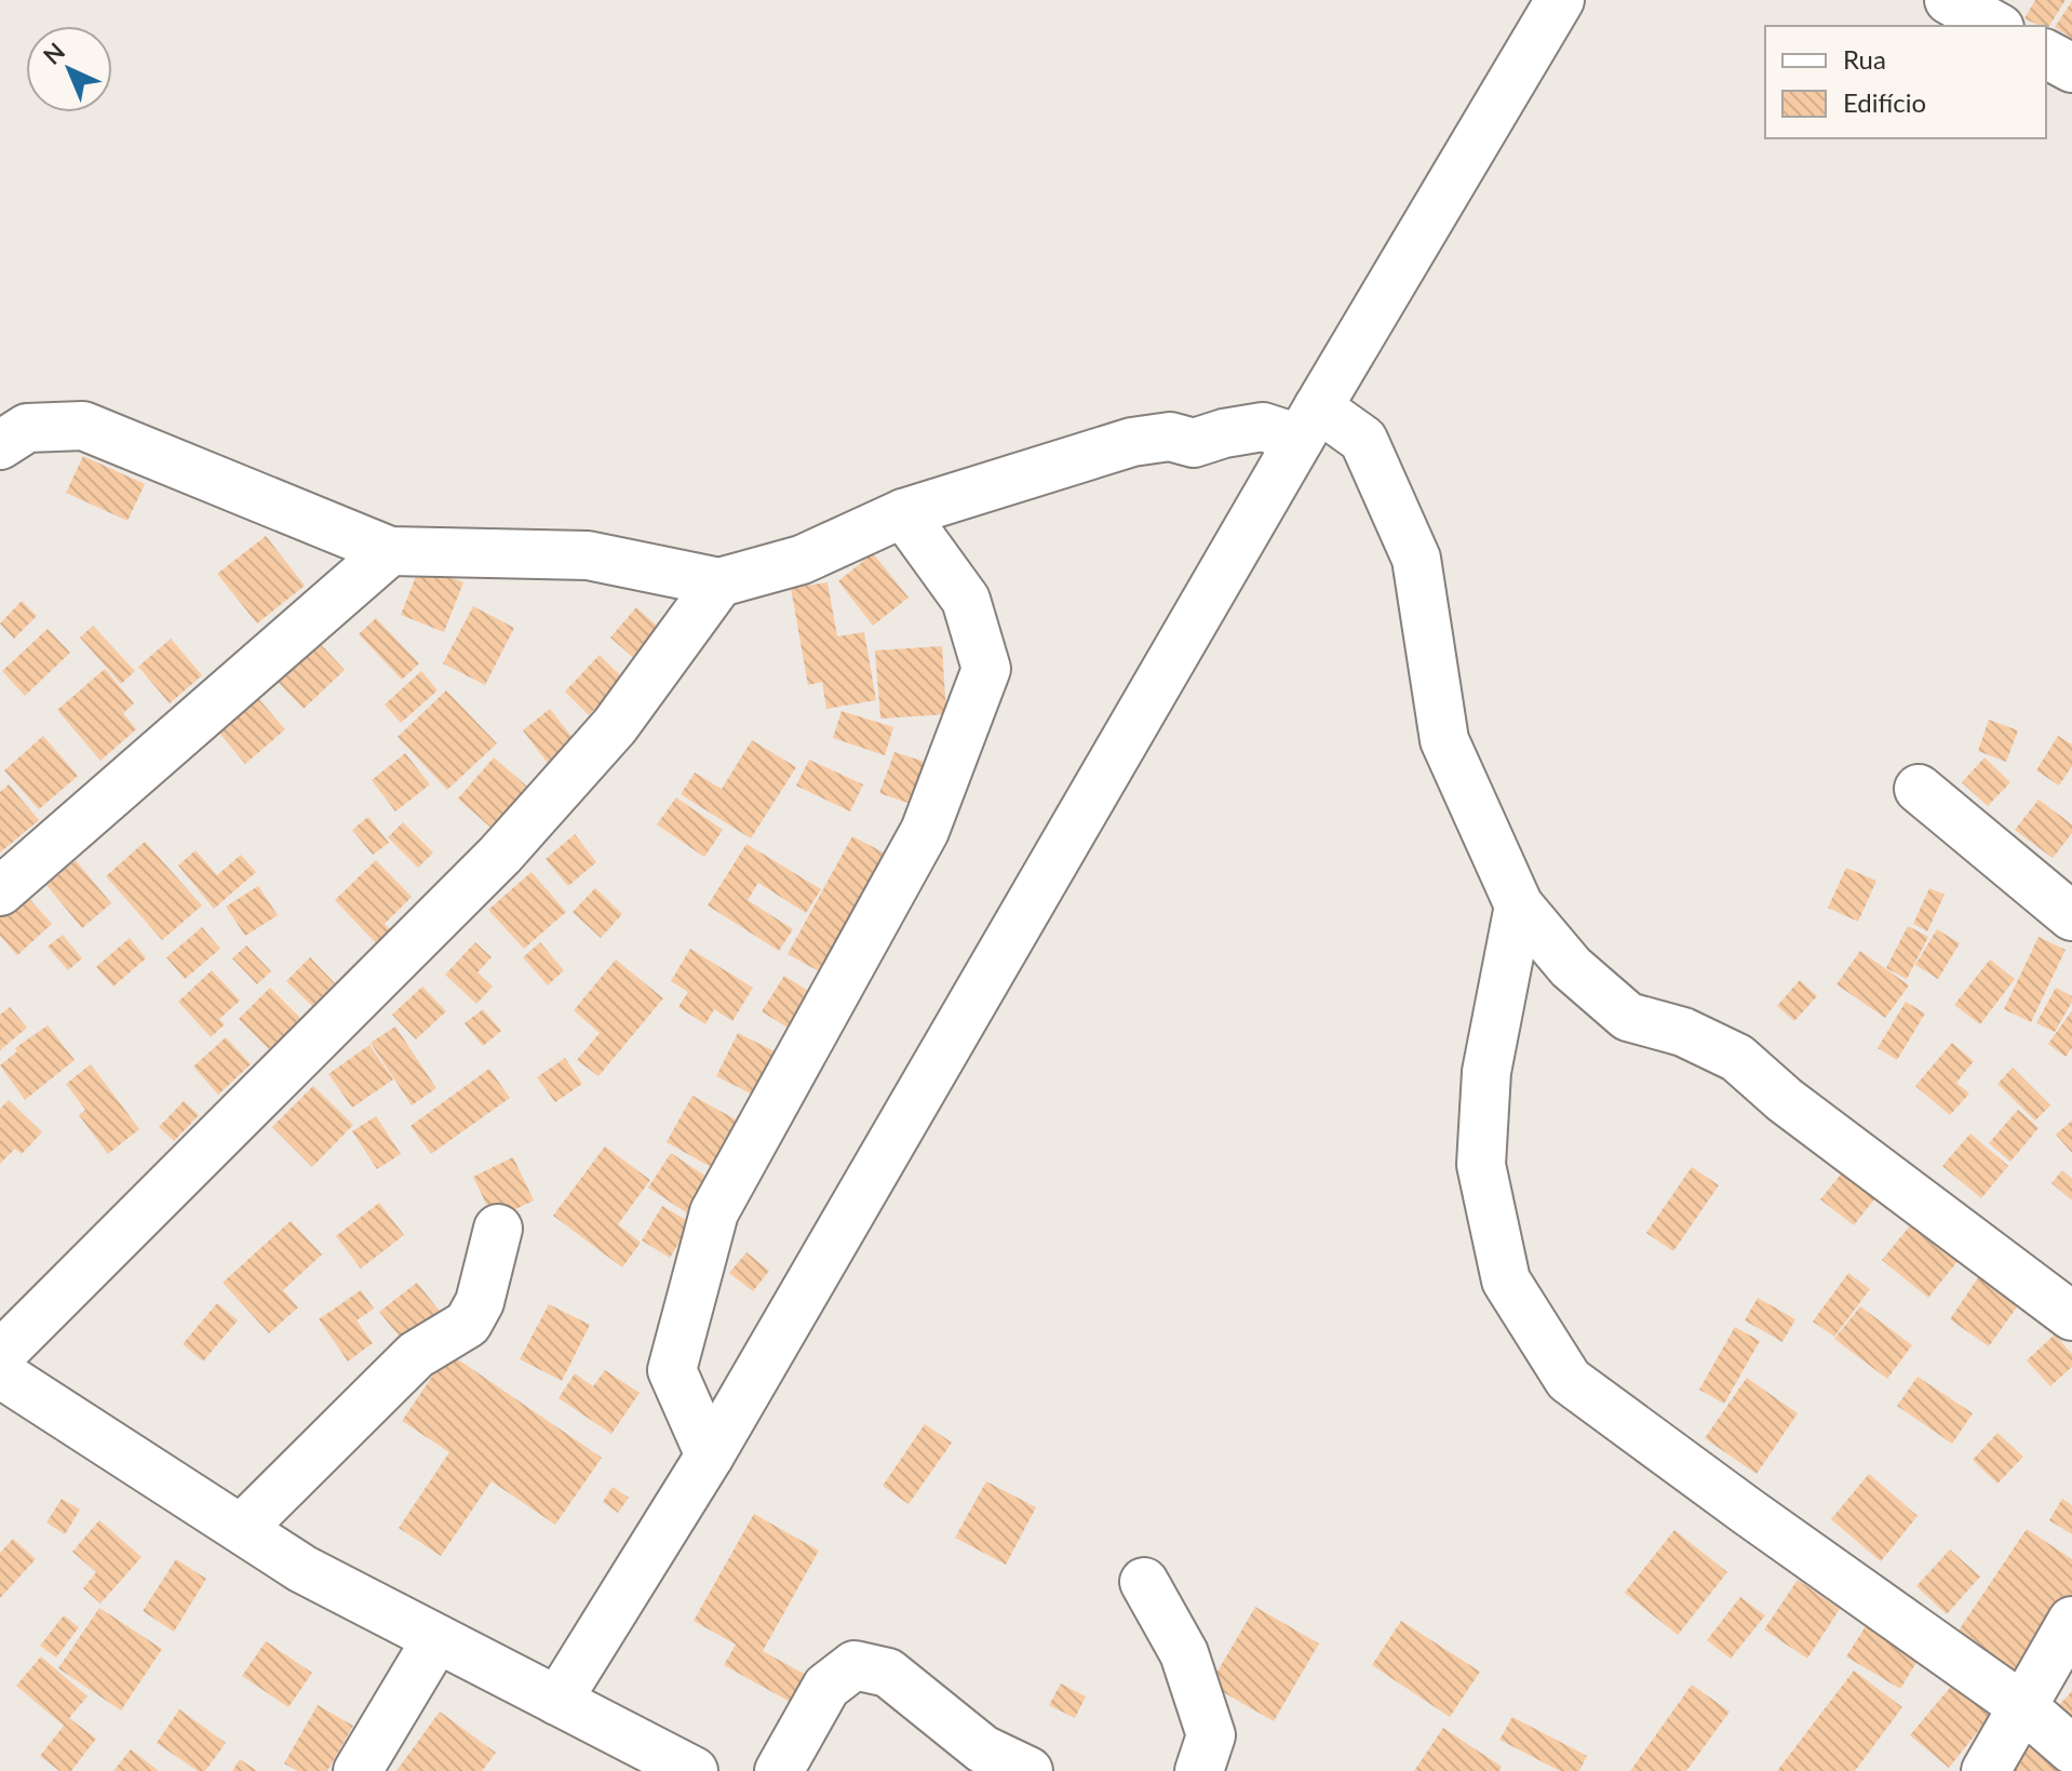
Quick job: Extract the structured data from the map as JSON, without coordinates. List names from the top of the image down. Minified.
{"legend":["Rua","Edifício"],"north":"top left"}
